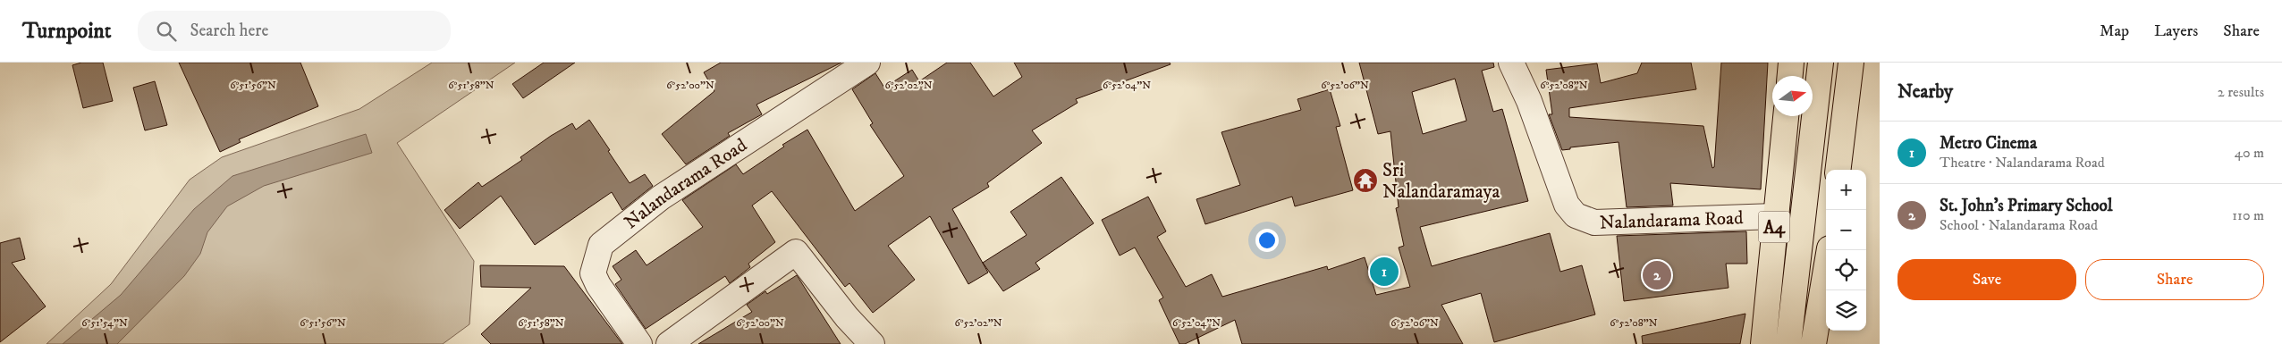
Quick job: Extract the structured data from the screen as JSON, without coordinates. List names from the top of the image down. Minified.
{"streets":{"highway":["A4"],"street":["Nalandarama Road"]},"crossings":[["Nalandarama Road","A4"]],"places":{"temple":["Sri Nalandaramaya"]},"north":"right","page":{"header":"Turnpoint","search":"Search here","nav":["Map","Layers","Share"],"heading":["Nearby","2 results"],"list":[{"mark":"1","name":"Metro Cinema","note":"Theatre · Nalandarama Road","value":"40 m"},{"mark":"2","name":"St. John's Primary School","note":"School · Nalandarama Road","value":"110 m"}],"map_buttons":["+","−"],"buttons":["Save","Share"],"pins":["1","2"]},"coordinates":["6°51'56\"N","6°51'58\"N","6°52'00\"N","6°52'02\"N","6°52'04\"N","6°52'06\"N","6°52'08\"N","6°51'54\"N"]}
